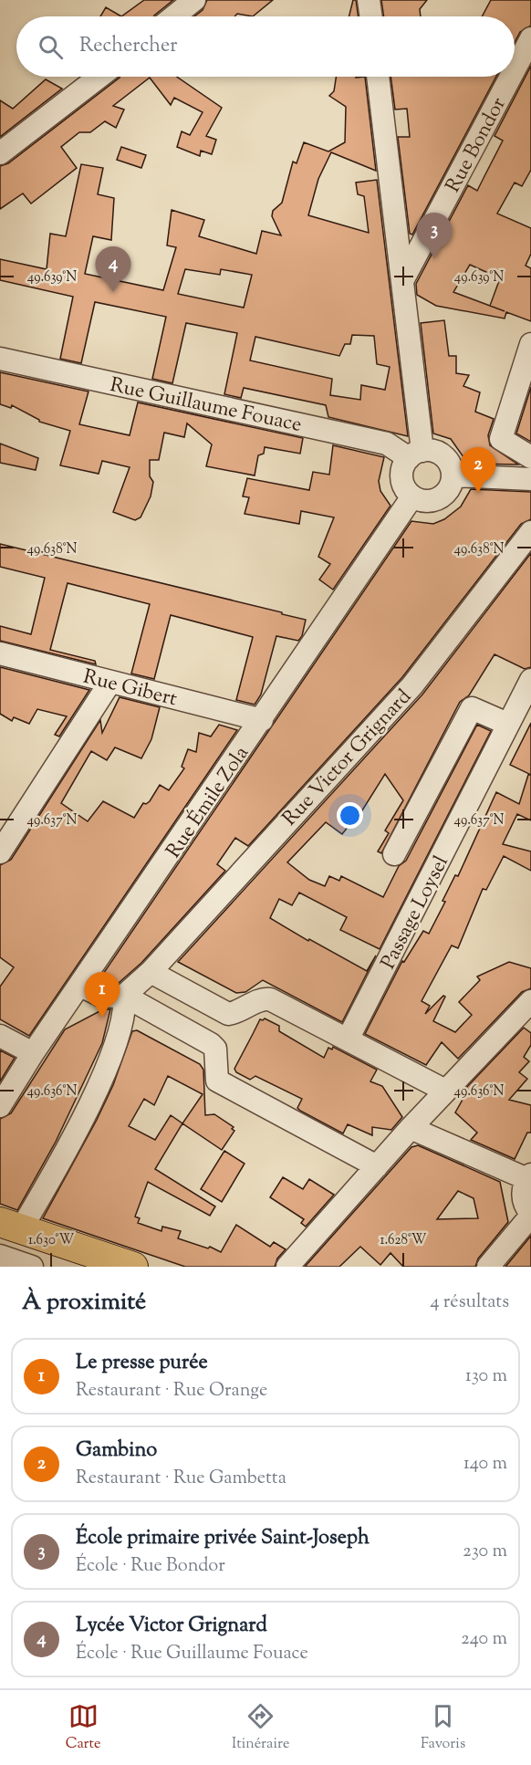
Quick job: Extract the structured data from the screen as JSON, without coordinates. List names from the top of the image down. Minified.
{"streets":{"street":["Rue Bondor","Rue Guillaume Fouace","Rue Gibert","Rue Victor Grignard","Rue Émile Zola","Passage Loysel"]},"crossings":[["Rue Guillaume Fouace","Rue Émile Zola"],["Rue Gibert","Rue Émile Zola"]],"page":{"search":"Rechercher","pins":["3","4","2","1"],"heading":["À proximité","4 résultats"],"list":[{"mark":"1","name":"Le presse purée","note":"Restaurant · Rue Orange","value":"130 m"},{"mark":"2","name":"Gambino","note":"Restaurant · Rue Gambetta","value":"140 m"},{"mark":"3","name":"École primaire privée Saint-Joseph","note":"École · Rue Bondor","value":"230 m"},{"mark":"4","name":"Lycée Victor Grignard","note":"École · Rue Guillaume Fouace","value":"240 m"}],"nav":["Carte","Itinéraire","Favoris"]},"coordinates":["49.639°N","49.638°N","49.637°N","49.636°N","1.630°W","1.628°W"]}
